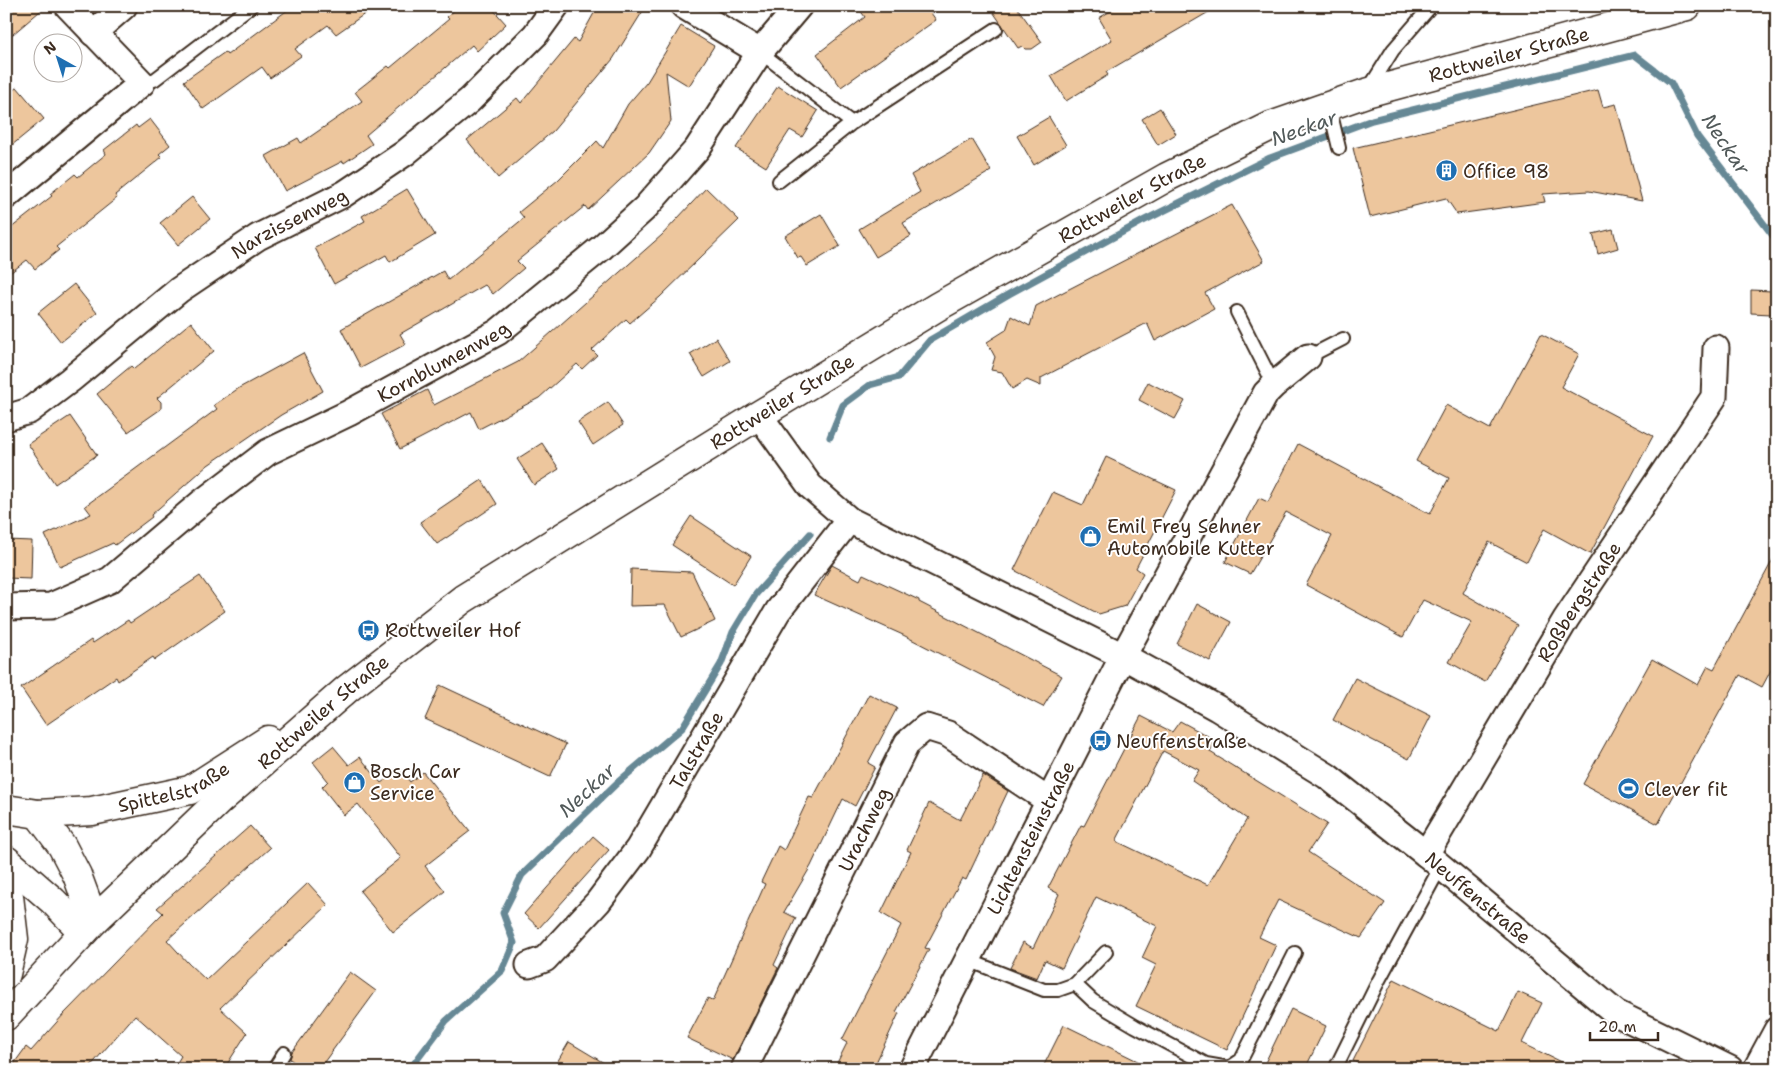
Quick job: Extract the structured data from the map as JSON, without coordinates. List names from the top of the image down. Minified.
{"streets":{"main road":["Rottweiler Straße","Spittelstraße"],"street":["Narzissenweg","Kornblumenweg","Roßbergstraße","Talstraße","Urachweg","Lichtensteinstraße","Neuffenstraße"]},"crossings":[["Rottweiler Straße","Spittelstraße"],["Rottweiler Straße","Neuffenstraße"],["Roßbergstraße","Neuffenstraße"],["Talstraße","Neuffenstraße"],["Urachweg","Lichtensteinstraße"],["Lichtensteinstraße","Neuffenstraße"]],"water":["Neckar"],"places":{"building":["Office 98"],"shop":["Emil Frey Sehner Automobile Kutter","Bosch Car Service"],"bus stop":["Rottweiler Hof","Neuffenstraße"],"sports":["Clever fit"]},"scale_bar":"20 m","north":"top left"}
